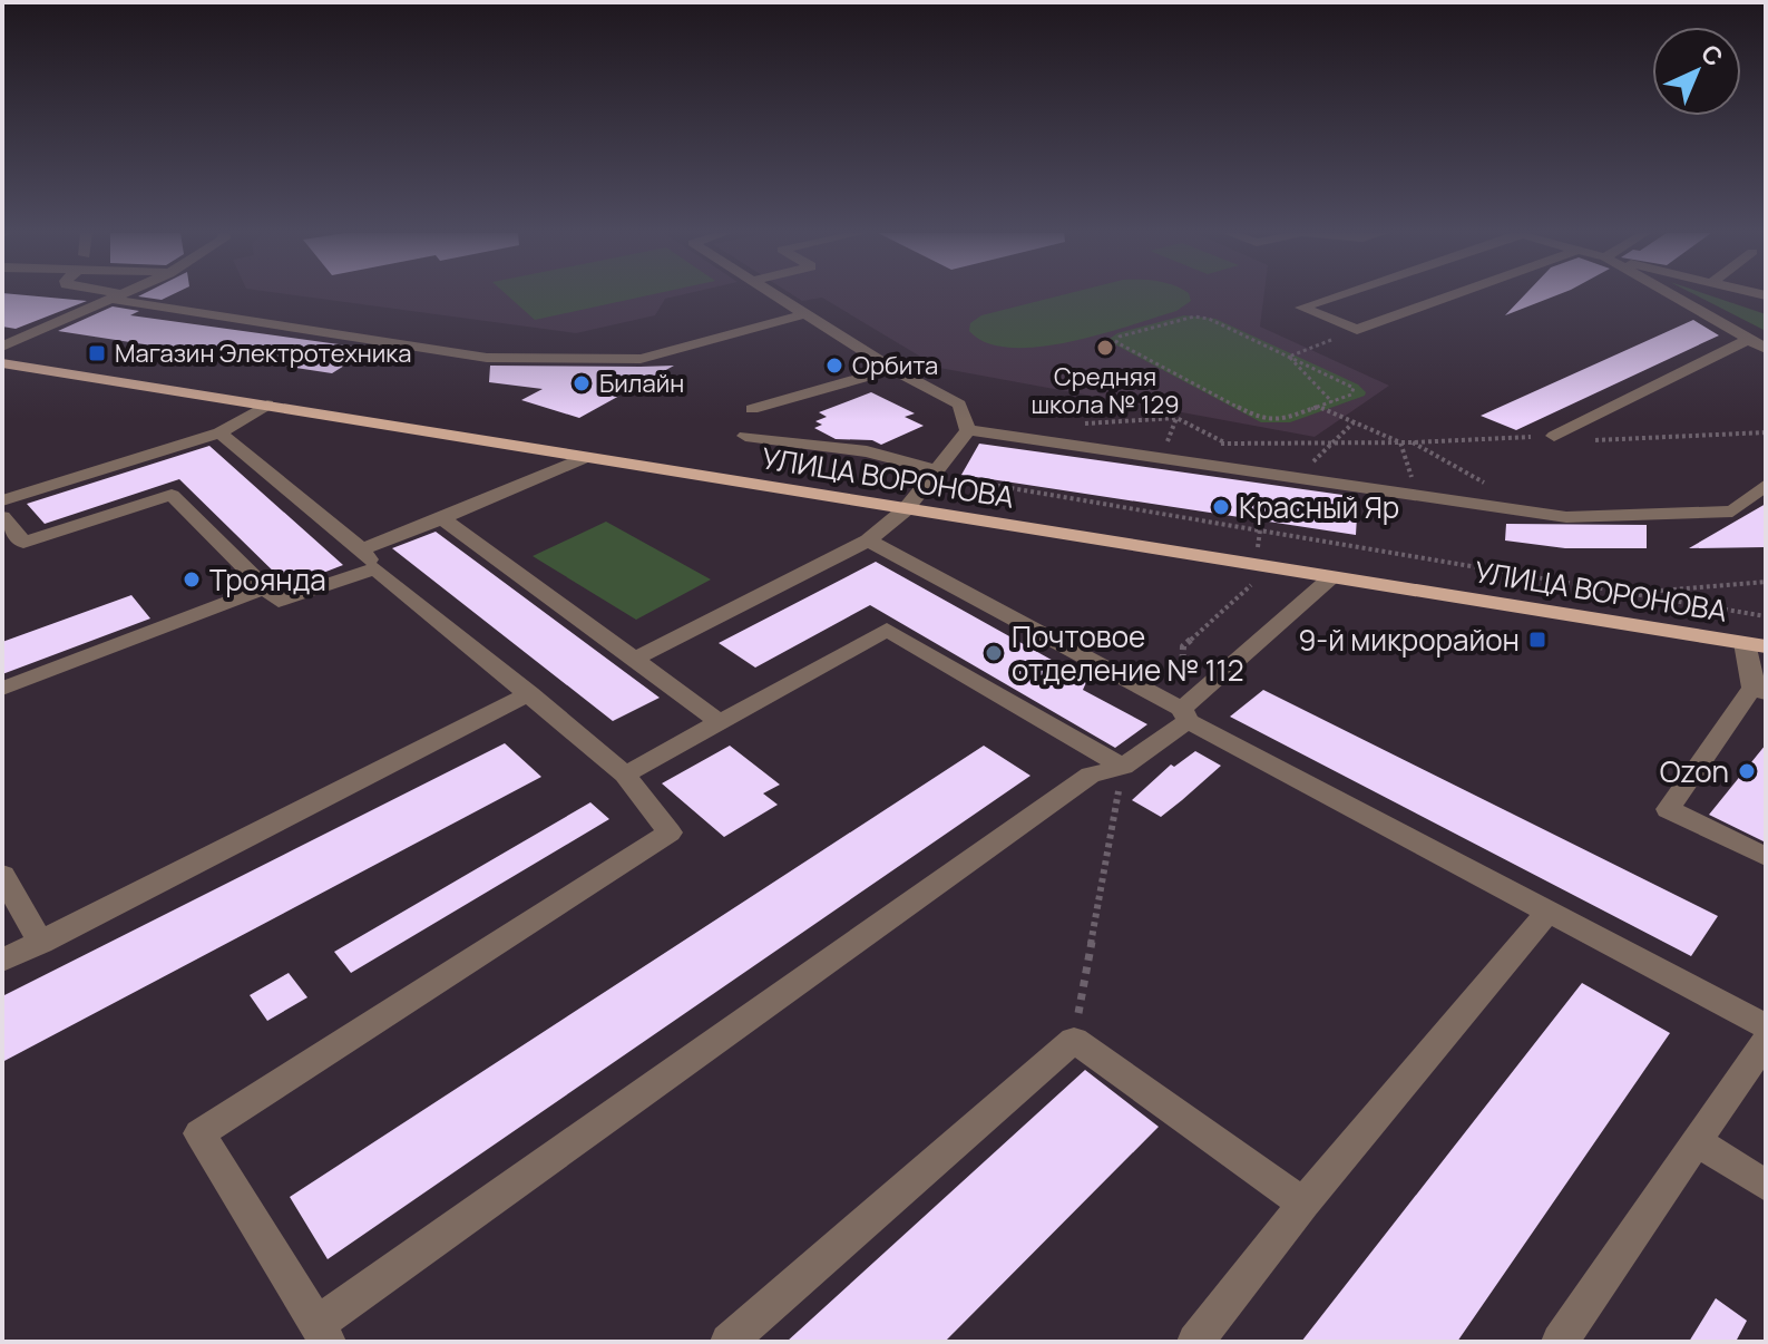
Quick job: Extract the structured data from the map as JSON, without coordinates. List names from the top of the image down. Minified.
{"streets":{"main road":["УЛИЦА ВОРОНОВА"]},"places":{"other":["Средняя школа № 129","Орбита","Билайн","Красный Яр","Троянда","Почтовое отделение № 112","Ozon"],"transit":["Магазин Электротехника","9-й микрорайон"]},"north":"top right"}
